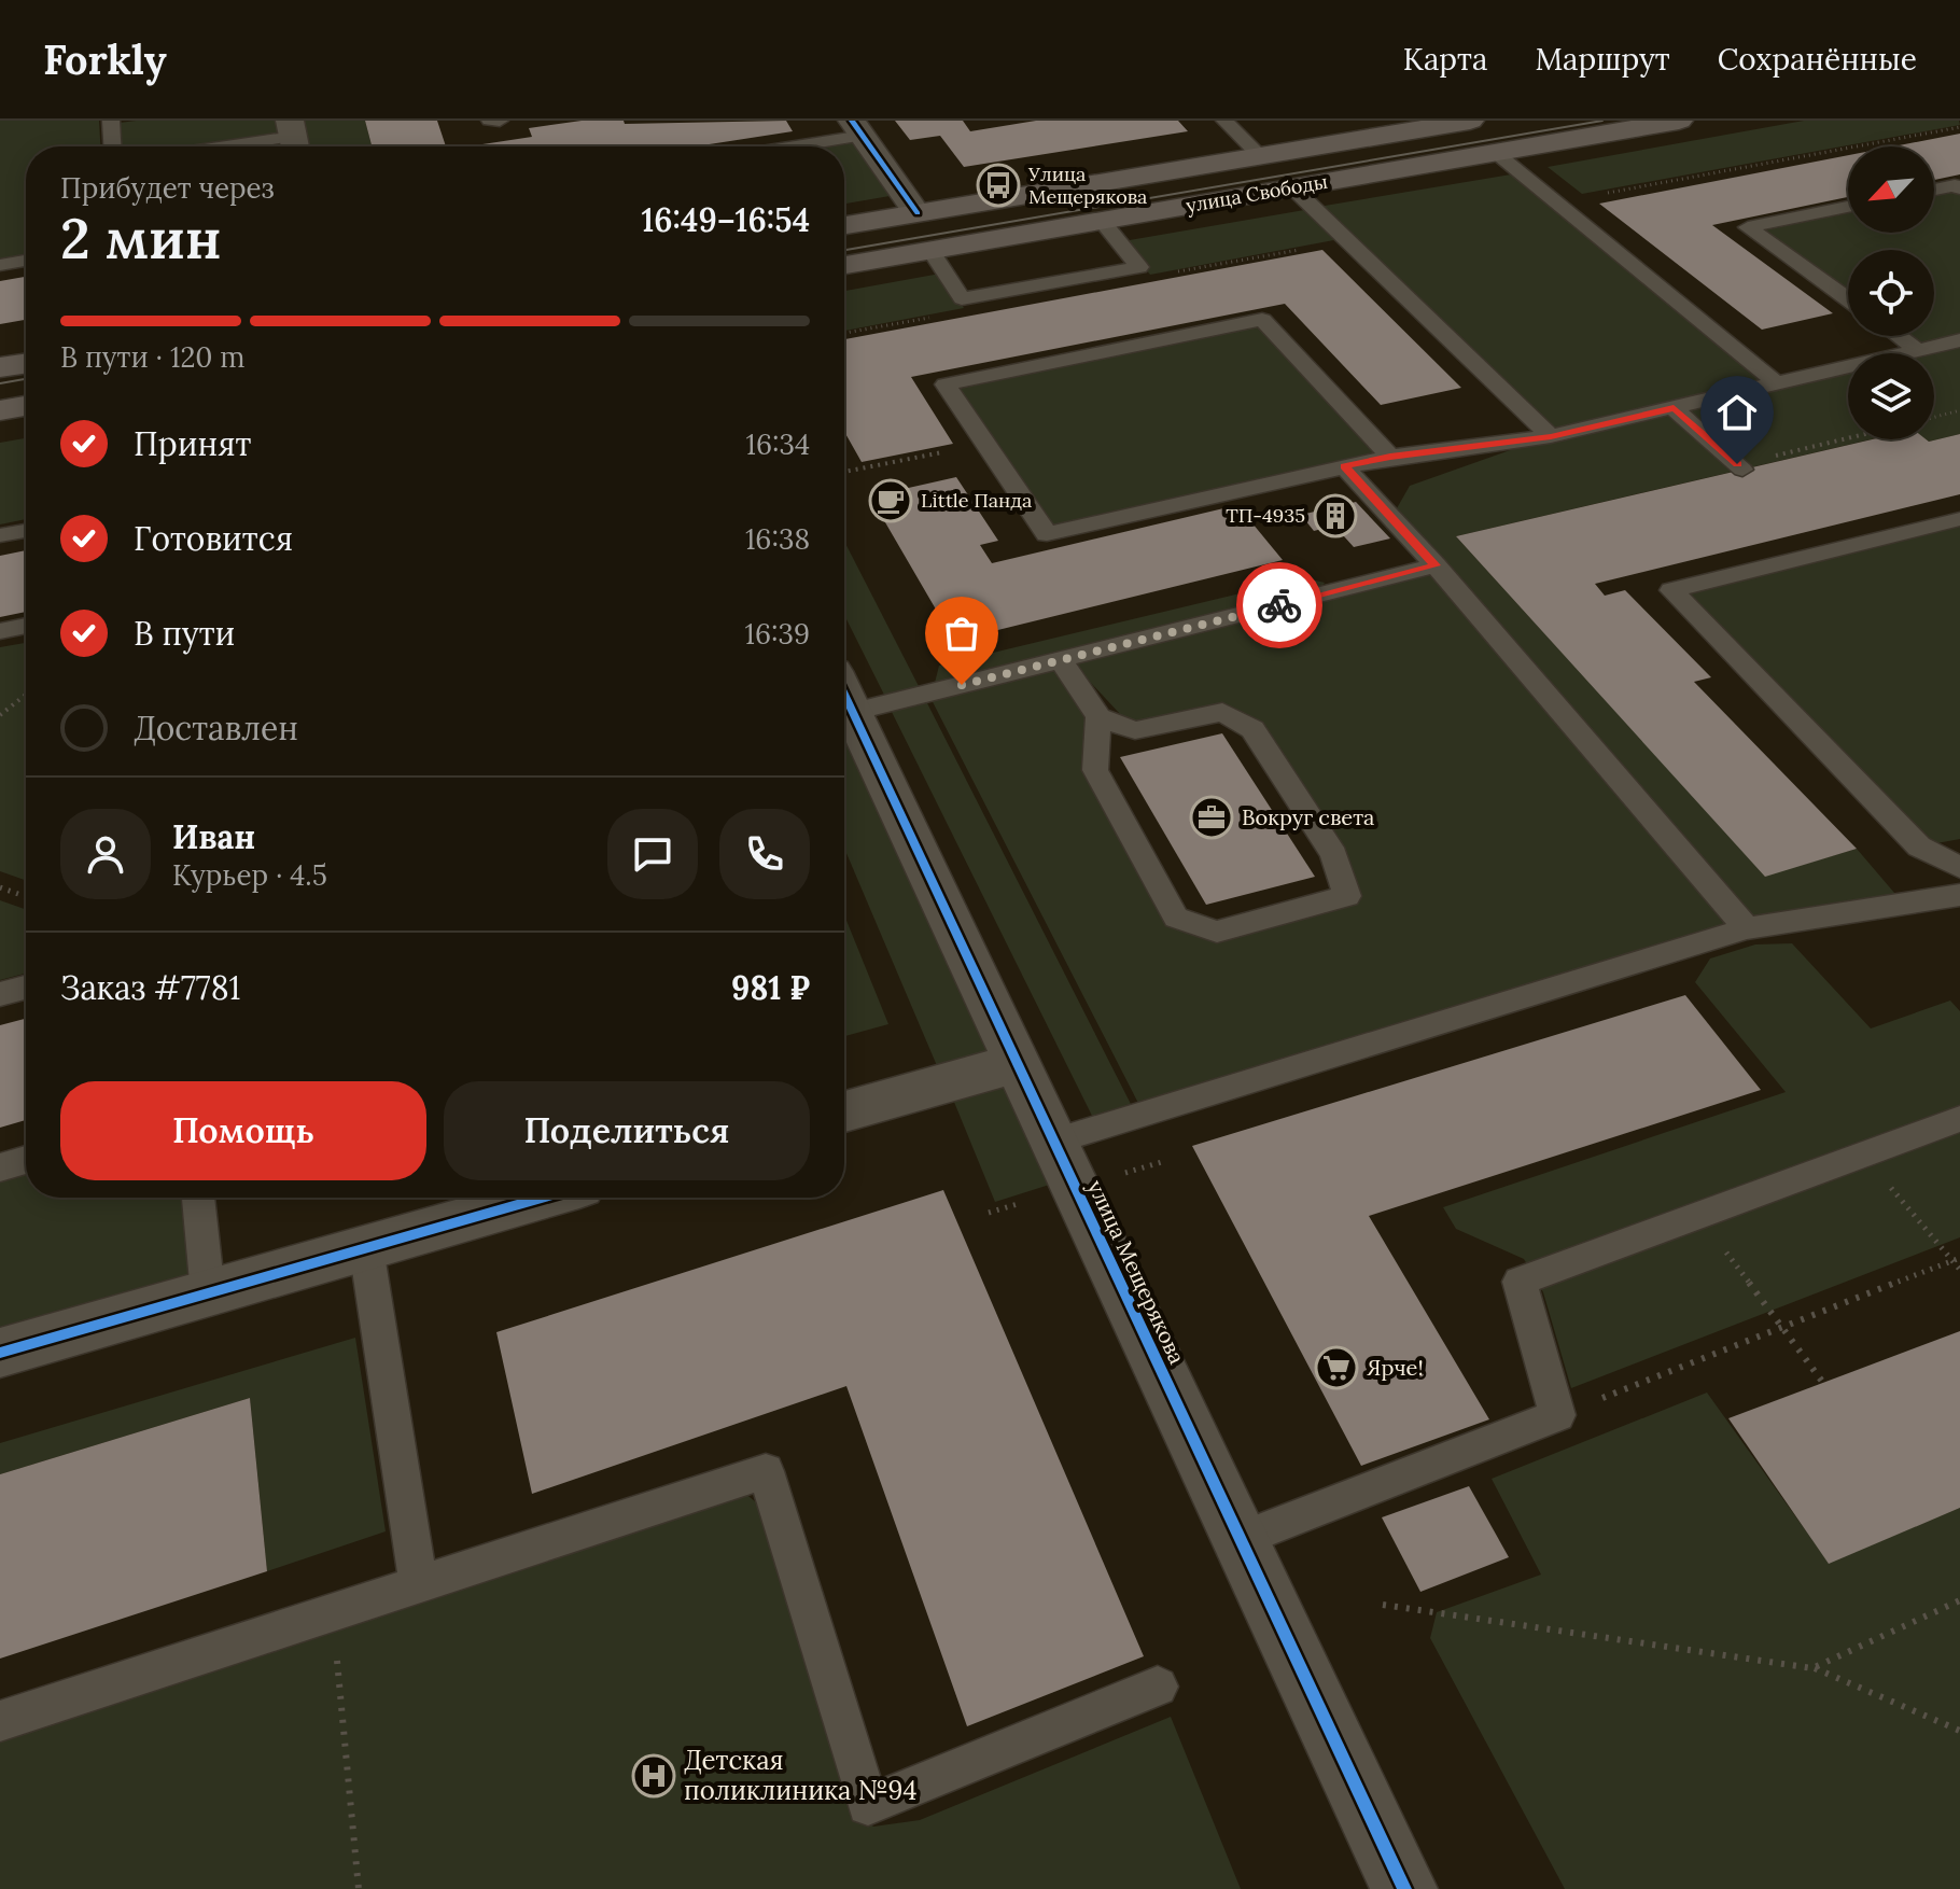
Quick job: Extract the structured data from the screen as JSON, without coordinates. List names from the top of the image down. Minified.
{"streets":{"main road":["улица Свободы"],"street":["улица Мещерякова"]},"places":{"bus stop":["Улица Мещерякова"],"cafe":["Little Панда"],"building":["ТП-4935"],"office":["Вокруг света"],"supermarket":["Ярче!"],"hospital":["Детская поликлиника №94"]},"north":"bottom left","page":{"header":"Forkly","nav":["Карта","Маршрут","Сохранённые"],"heading":["2 мин","Прибудет через","16:49–16:54"],"panel":["Иван","Курьер · 4.5","Заказ #7781","981 ₽"],"bar":"В пути · 120 m","list":[["Принят","16:34"],["Готовится","16:38"],["В пути","16:39"],"Доставлен"],"buttons":["Помощь","Поделиться"]}}
